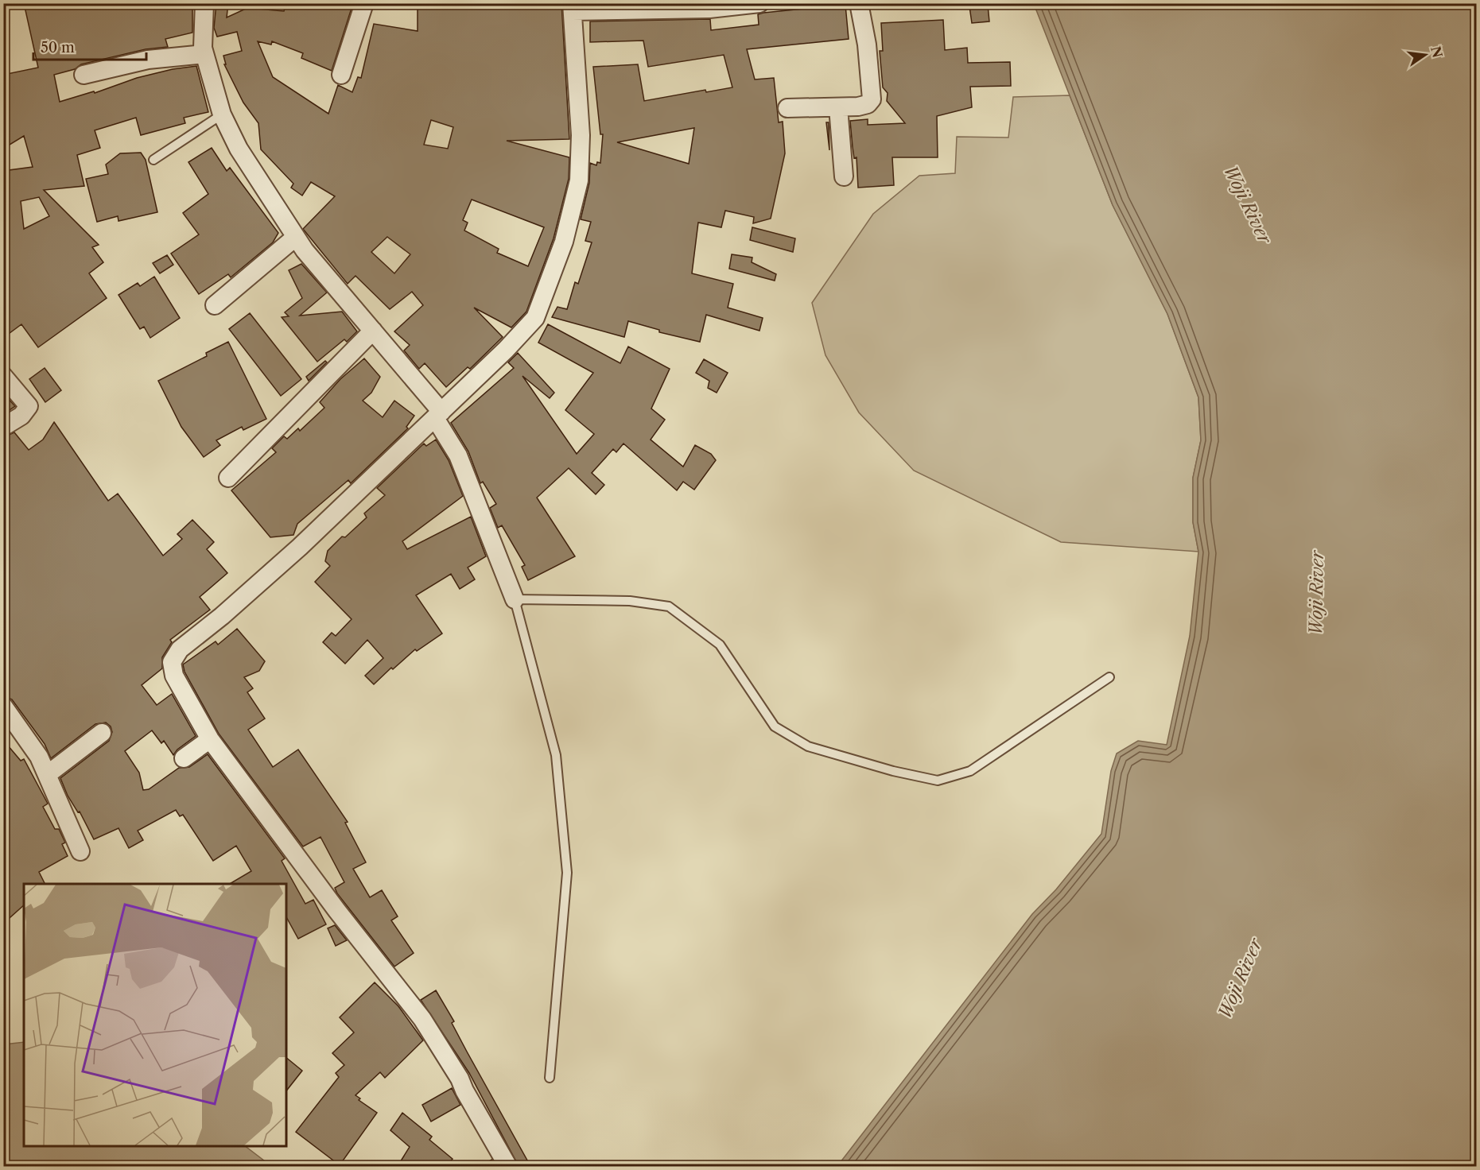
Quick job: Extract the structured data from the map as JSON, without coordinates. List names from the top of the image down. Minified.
{"water":["Woji River"],"scale_bar":"50 m","north":"right"}
